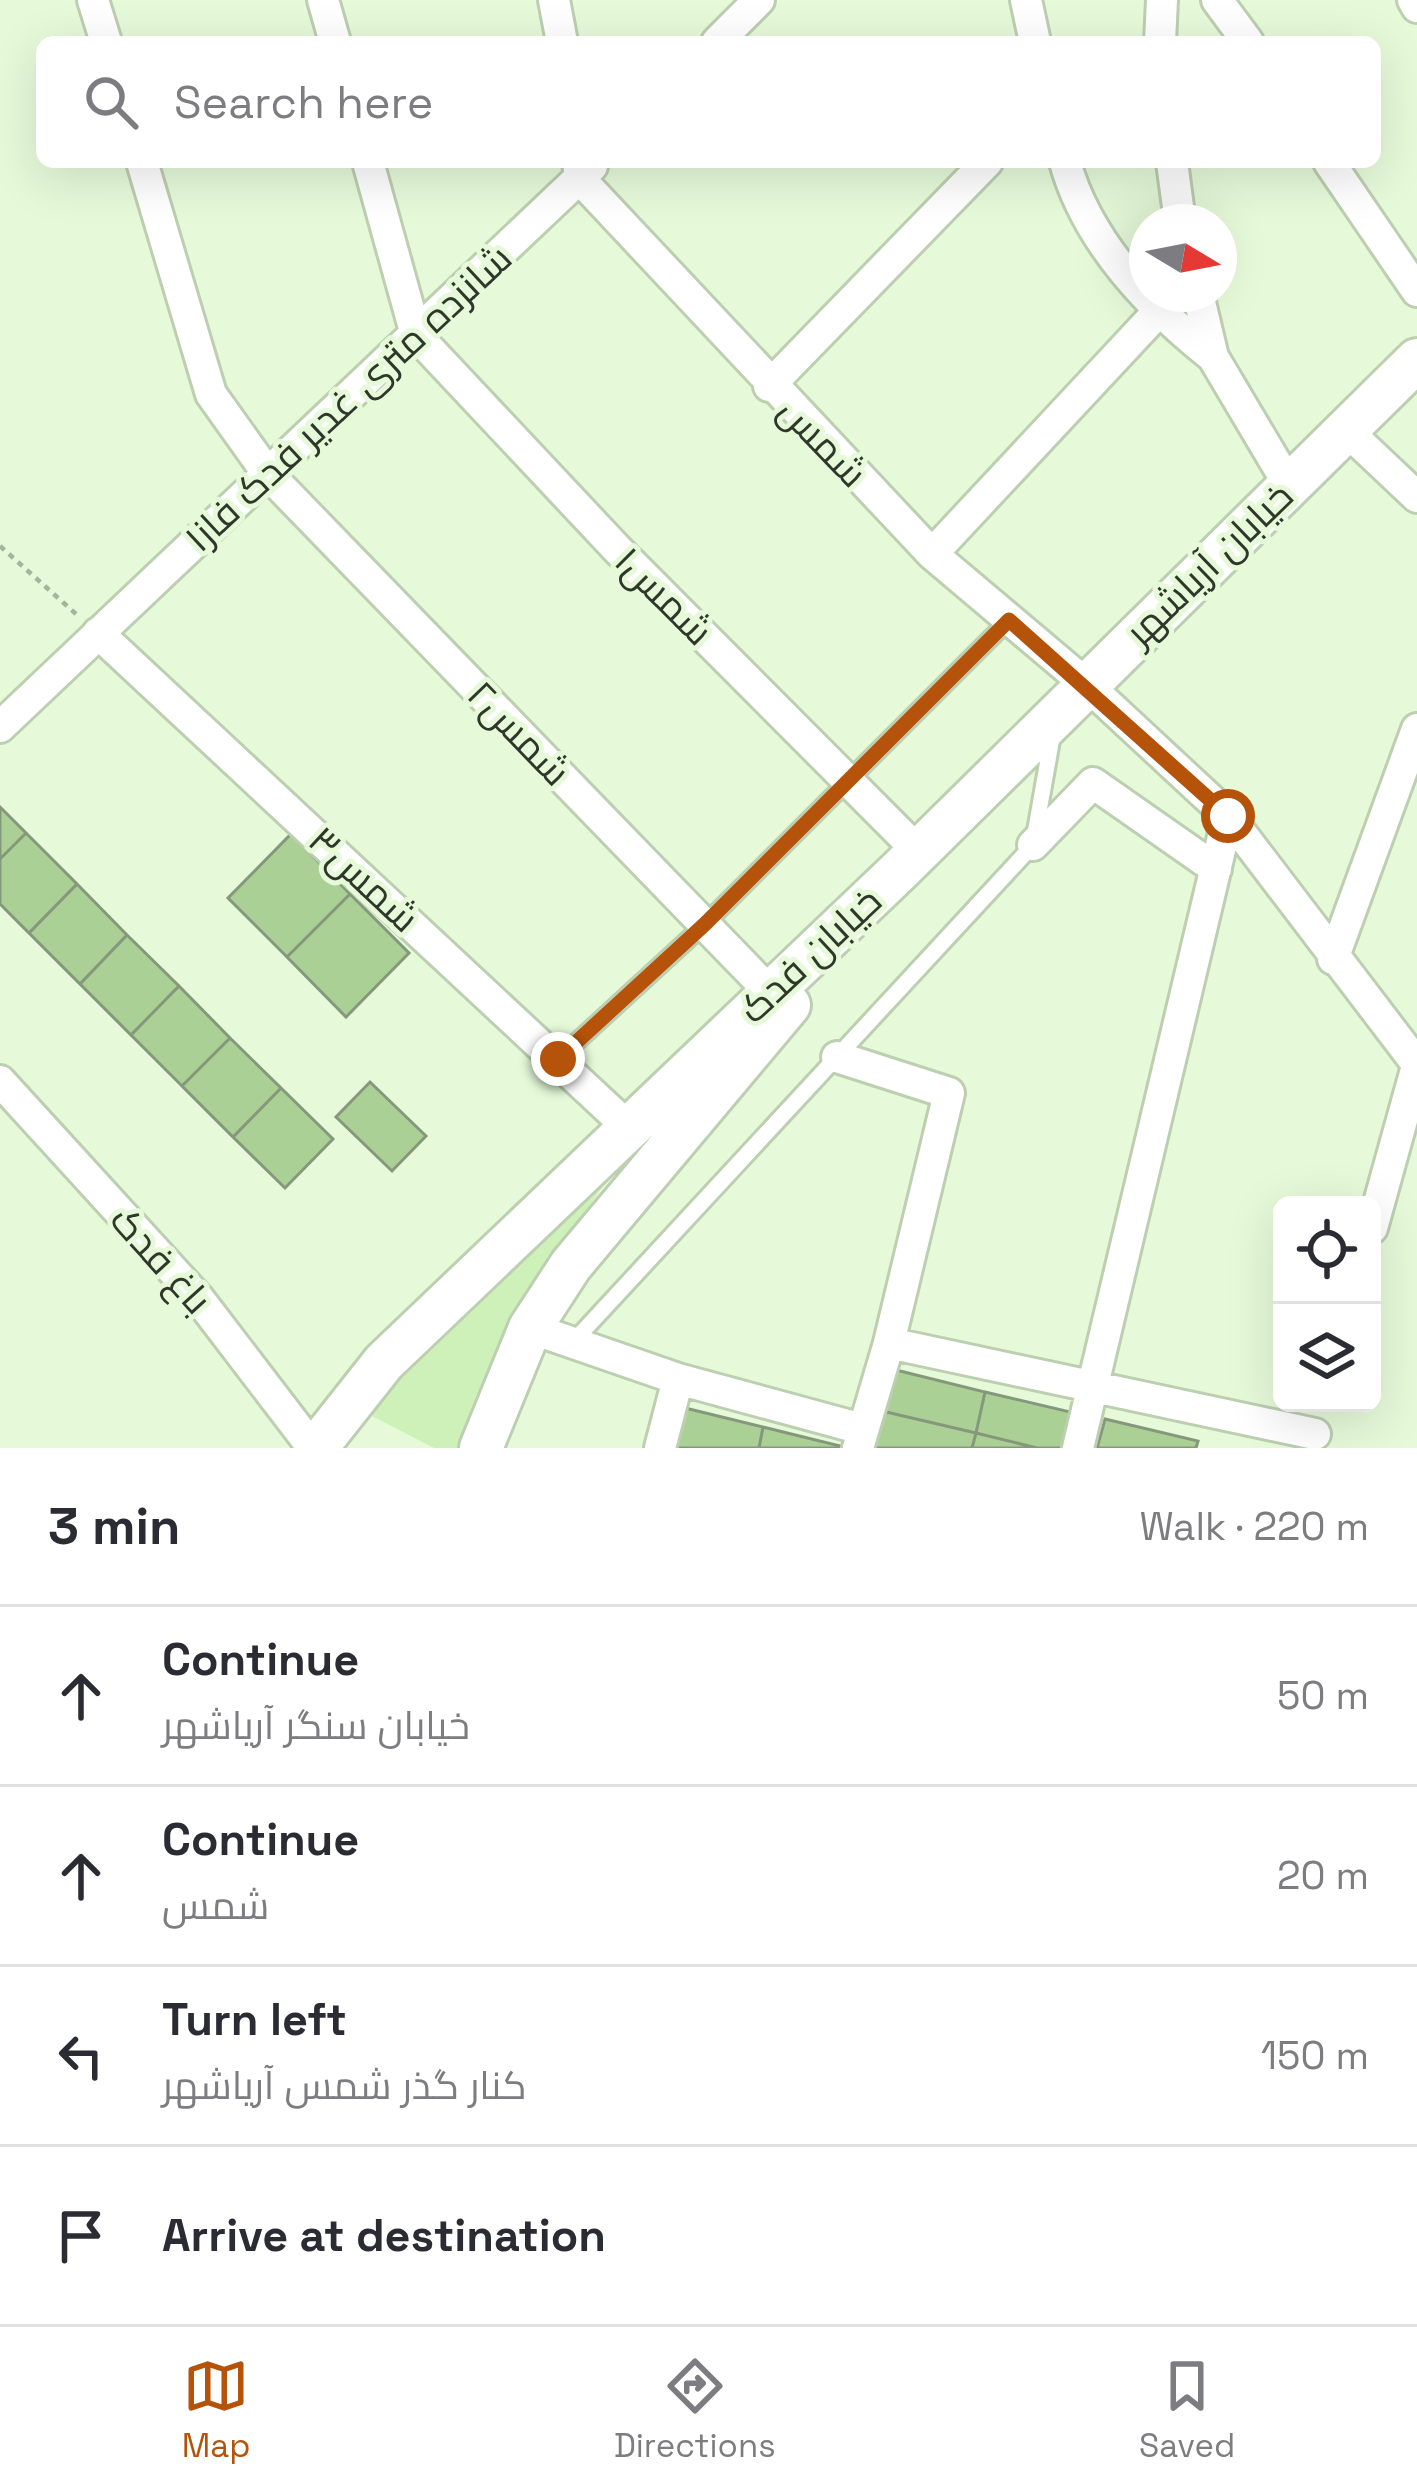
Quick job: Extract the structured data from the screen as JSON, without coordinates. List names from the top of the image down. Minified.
{"streets":{"main road":["خیابان آریاشهر","خیابان فدک"],"street":["شانزده متری غدیر فدک فاز۱","شمس","شمس۱","شمس۲","شمس۳","باغ فدک"]},"crossings":[["شانزده متری غدیر فدک فاز۱","شمس"],["شانزده متری غدیر فدک فاز۱","شمس۱"],["شانزده متری غدیر فدک فاز۱","شمس۲"],["شانزده متری غدیر فدک فاز۱","شمس۳"],["شمس","خیابان آریاشهر"],["خیابان آریاشهر","شمس۱"],["خیابان آریاشهر","خیابان فدک"],["شمس۱","خیابان فدک"],["شمس۲","خیابان فدک"],["شمس۳","خیابان فدک"],["خیابان فدک","باغ فدک"]],"north":"right","page":{"search":"Search here","heading":["3 min","Walk · 220 m"],"list":[["Continue","خیابان سنگر آریاشهر","50 m"],["Continue","شمس","20 m"],["Turn left","کنار گذر شمس آریاشهر","150 m"],"Arrive at destination"],"nav":["Map","Directions","Saved"]}}
